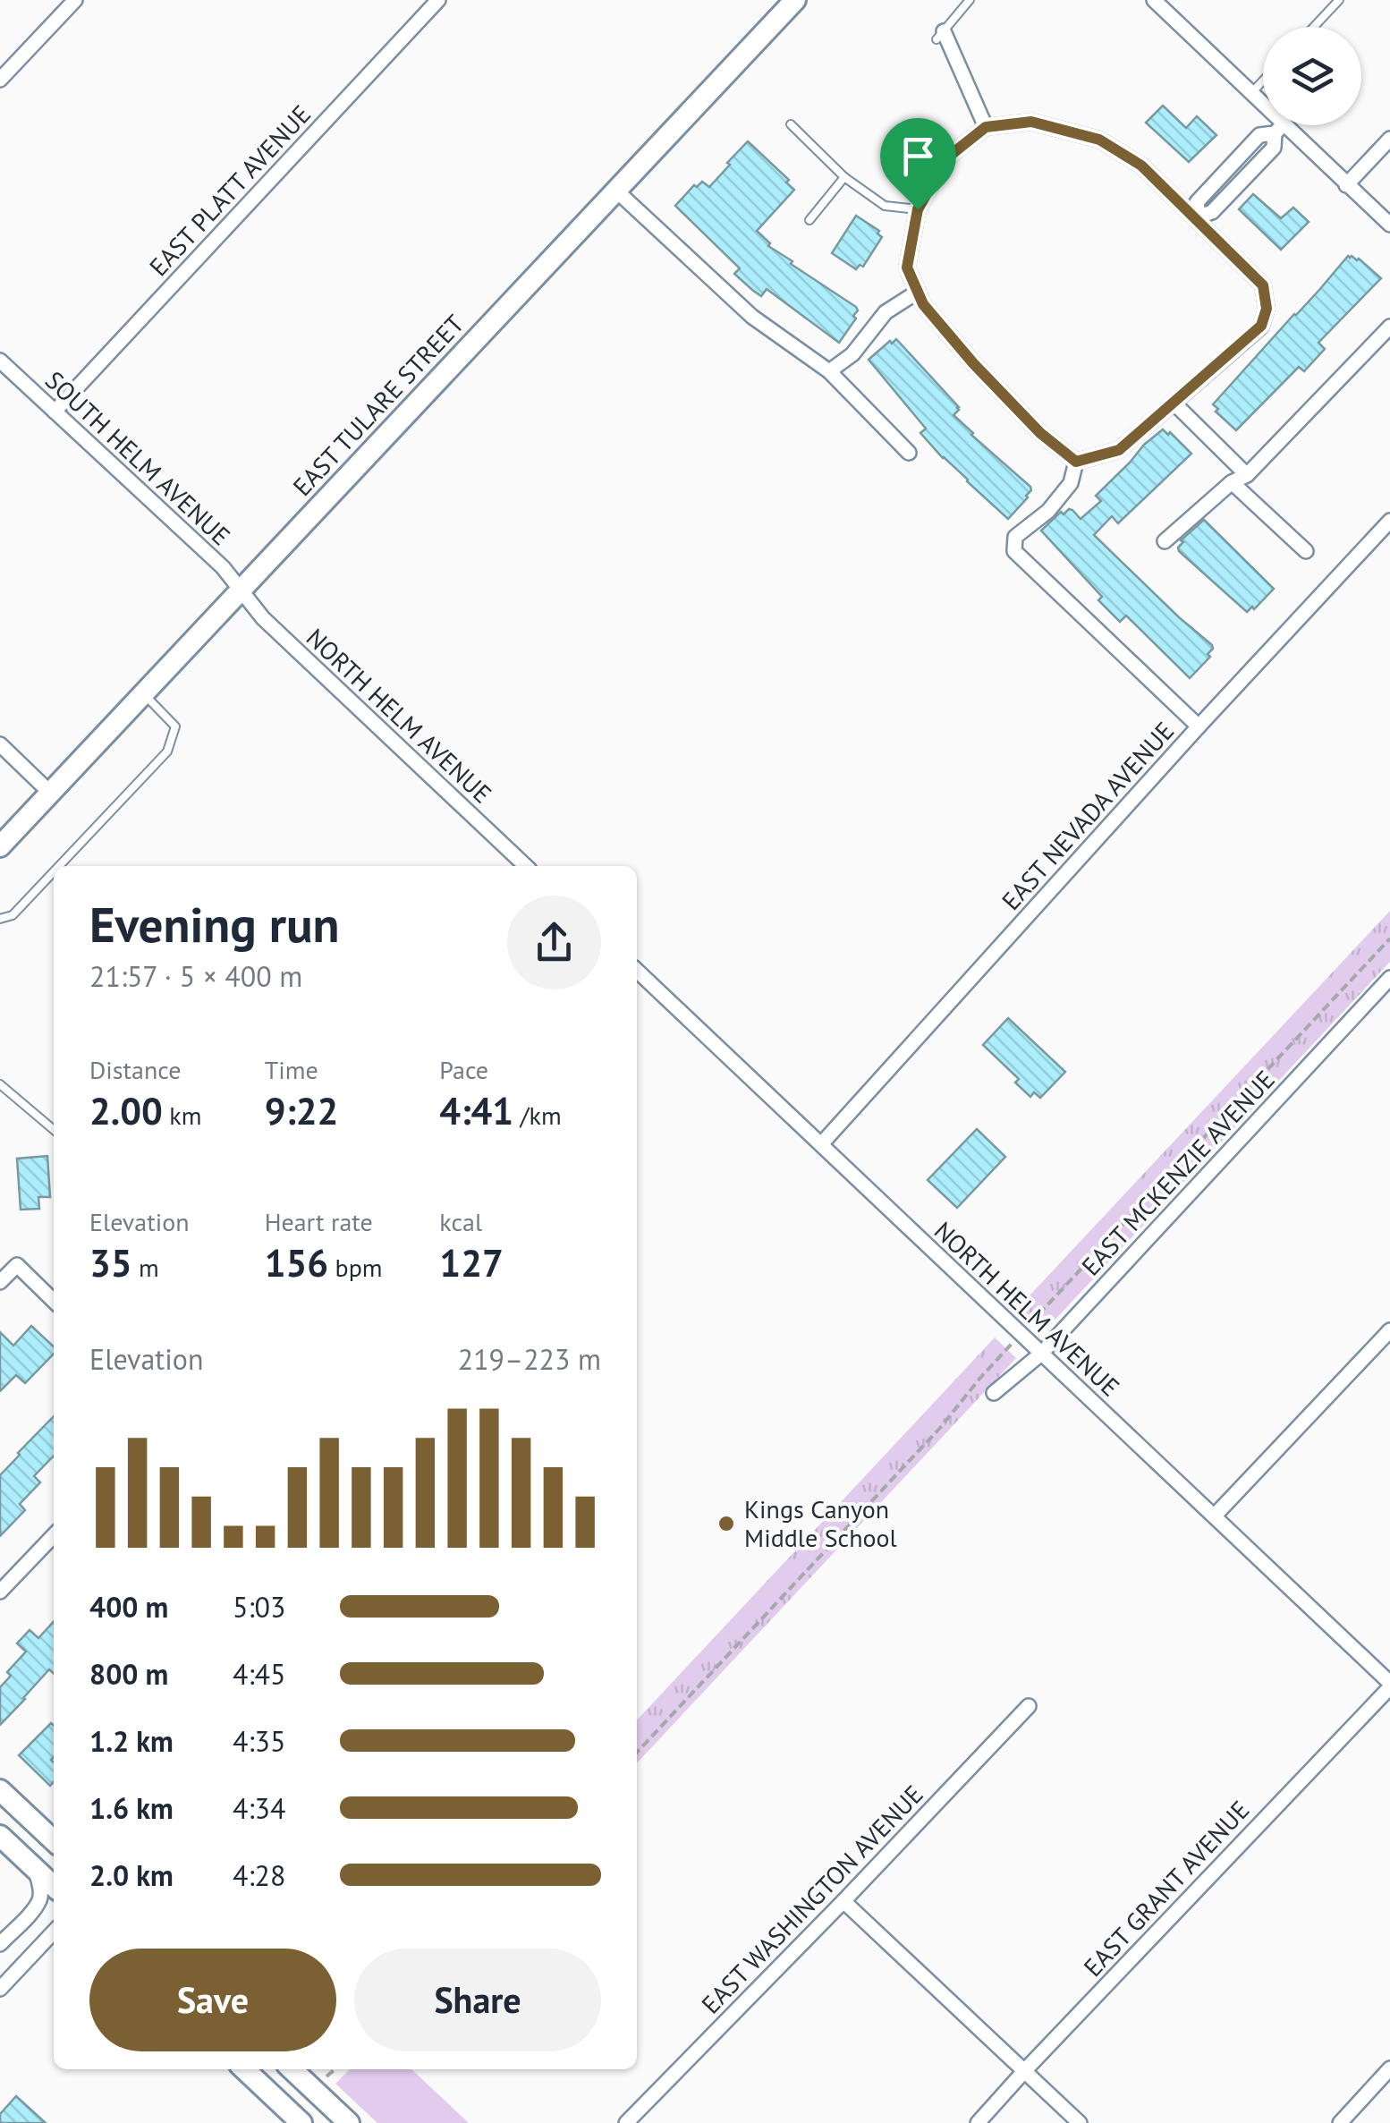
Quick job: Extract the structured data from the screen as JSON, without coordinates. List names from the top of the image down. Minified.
{"streets":{"main road":["EAST TULARE STREET"],"street":["EAST PLATT AVENUE","SOUTH HELM AVENUE","NORTH HELM AVENUE","EAST NEVADA AVENUE","EAST MCKENZIE AVENUE","EAST GRANT AVENUE","EAST WASHINGTON AVENUE"]},"crossings":[["EAST PLATT AVENUE","SOUTH HELM AVENUE"],["EAST TULARE STREET","SOUTH HELM AVENUE"],["EAST TULARE STREET","NORTH HELM AVENUE"],["SOUTH HELM AVENUE","NORTH HELM AVENUE"],["NORTH HELM AVENUE","EAST NEVADA AVENUE"],["NORTH HELM AVENUE","EAST MCKENZIE AVENUE"],["NORTH HELM AVENUE","EAST GRANT AVENUE"]],"places":["Kings Canyon Middle School"],"page":{"heading":["Evening run","21:57 · 5 × 400 m"],"stats":[["Distance","2.00 km"],["Time","9:22"],["Pace","4:41 /km"],["Elevation","35 m"],["Heart rate","156 bpm"],["kcal","127"]],"chart":["Elevation","219–223 m"],"list":[{"name":"400 m","note":"5:03"},{"name":"800 m","note":"4:45"},{"name":"1.2 km","note":"4:35"},{"name":"1.6 km","note":"4:34"},{"name":"2.0 km","note":"4:28"}],"buttons":["Save","Share"]}}
